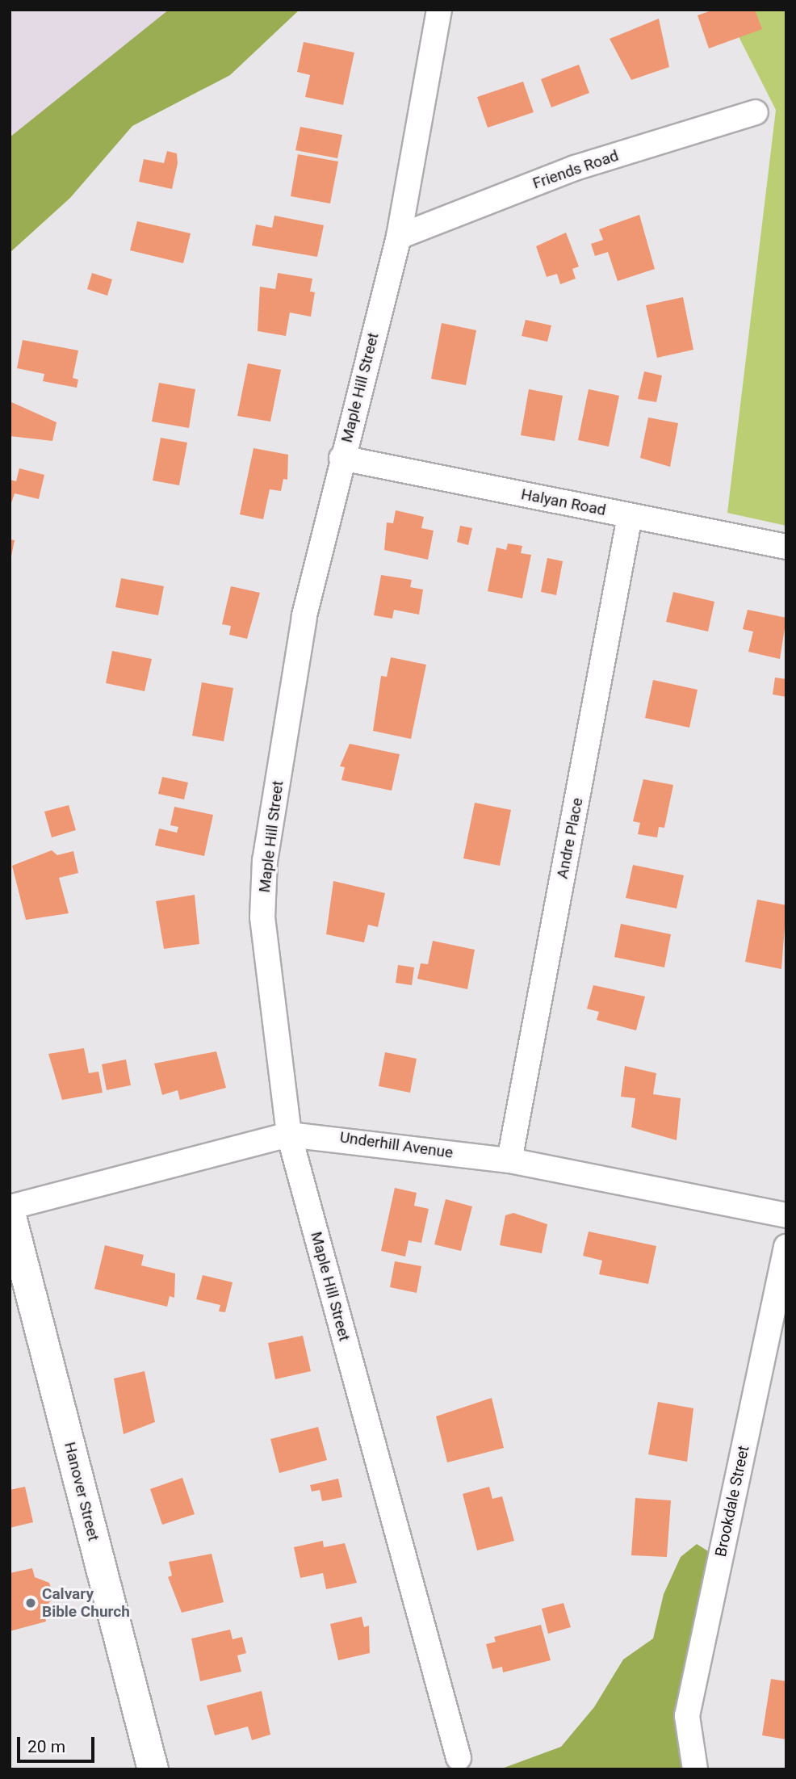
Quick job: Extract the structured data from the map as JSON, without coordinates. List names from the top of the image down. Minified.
{"streets":{"street":["Friends Road","Maple Hill Street","Halyan Road","Andre Place","Underhill Avenue","Hanover Street","Brookdale Street"]},"crossings":[["Friends Road","Maple Hill Street"],["Maple Hill Street","Halyan Road"],["Maple Hill Street","Underhill Avenue"],["Halyan Road","Andre Place"],["Andre Place","Underhill Avenue"]],"places":["Calvary Bible Church"],"scale_bar":"20 m"}
